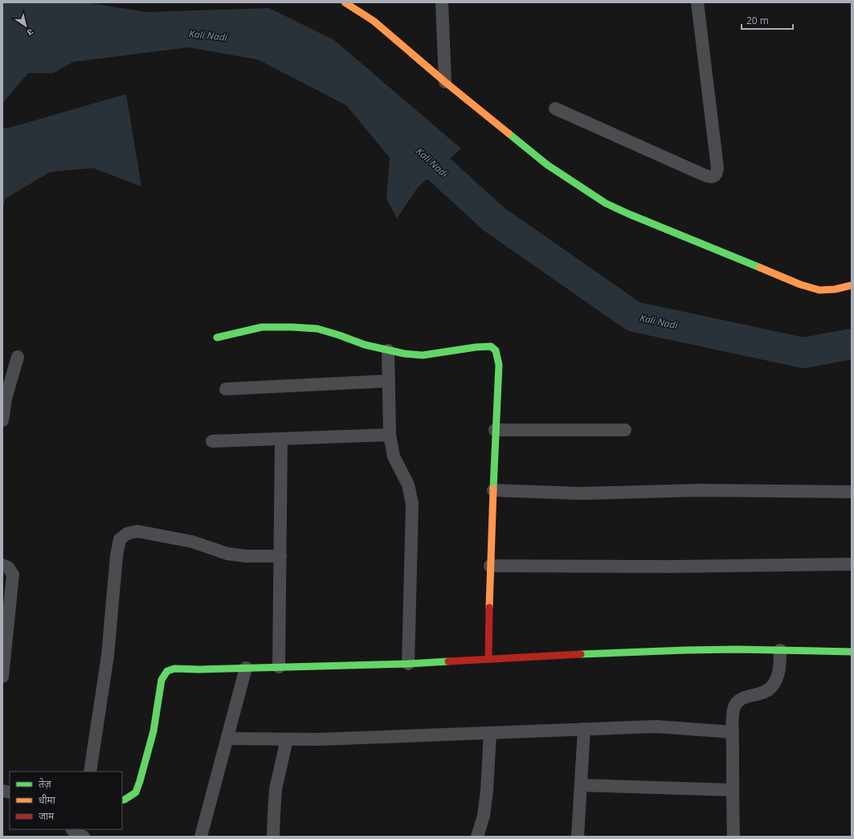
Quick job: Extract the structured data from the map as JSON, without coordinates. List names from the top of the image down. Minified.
{"water":["Kali Nadi"],"legend":["तेज़","धीमा","जाम"],"scale_bar":"20 m","north":"bottom right"}
